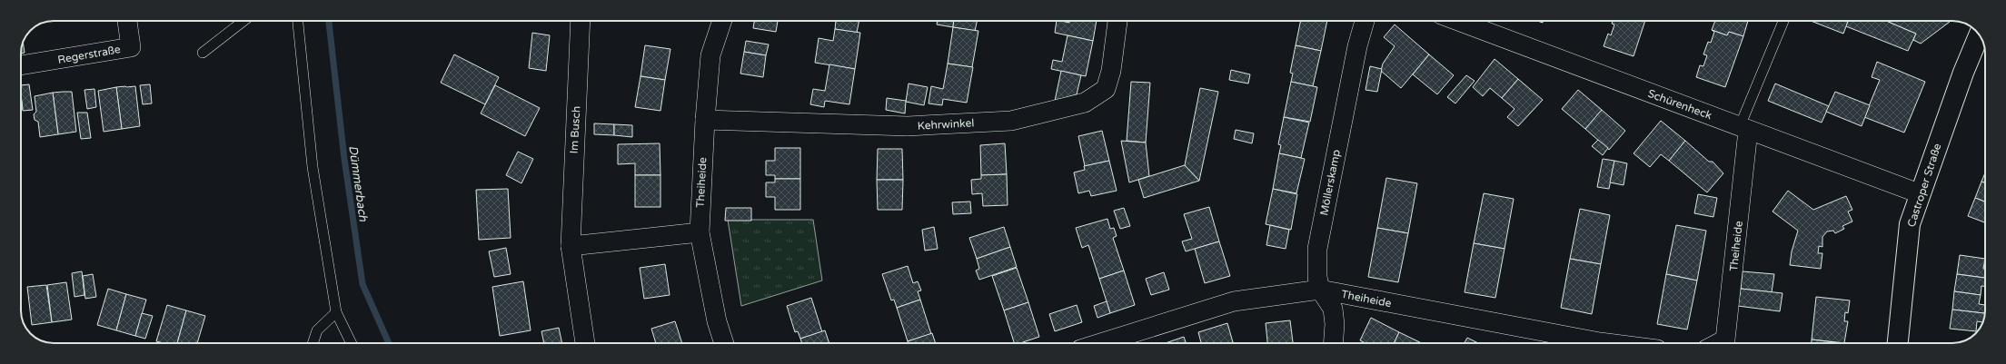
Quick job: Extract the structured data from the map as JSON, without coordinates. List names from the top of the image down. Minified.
{"streets":{"main road":["Castroper Straße"],"street":["Regerstraße","Schürenheck","Kehrwinkel","Im Busch","Theiheide","Möllerskamp"]},"crossings":[["Schürenheck","Theiheide"],["Schürenheck","Castroper Straße"],["Kehrwinkel","Theiheide"],["Theiheide","Möllerskamp"]],"water":["Dümmerbach"]}
